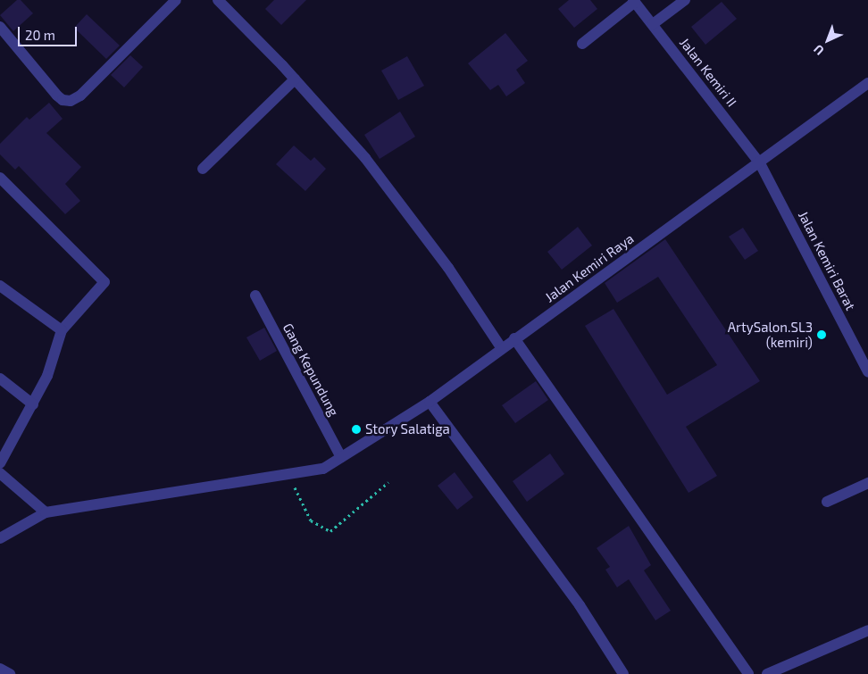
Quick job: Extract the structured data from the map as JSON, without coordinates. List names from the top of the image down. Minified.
{"streets":{"street":["Jalan Kemiri II","Jalan Kemiri Barat","Jalan Kemiri Raya","Gang Kepundung"]},"crossings":[["Jalan Kemiri II","Jalan Kemiri Barat"],["Jalan Kemiri II","Jalan Kemiri Raya"],["Jalan Kemiri Barat","Jalan Kemiri Raya"],["Jalan Kemiri Raya","Gang Kepundung"]],"places":["ArtySalon.SL3 (kemiri)","Story Salatiga"],"scale_bar":"20 m","north":"bottom left"}
